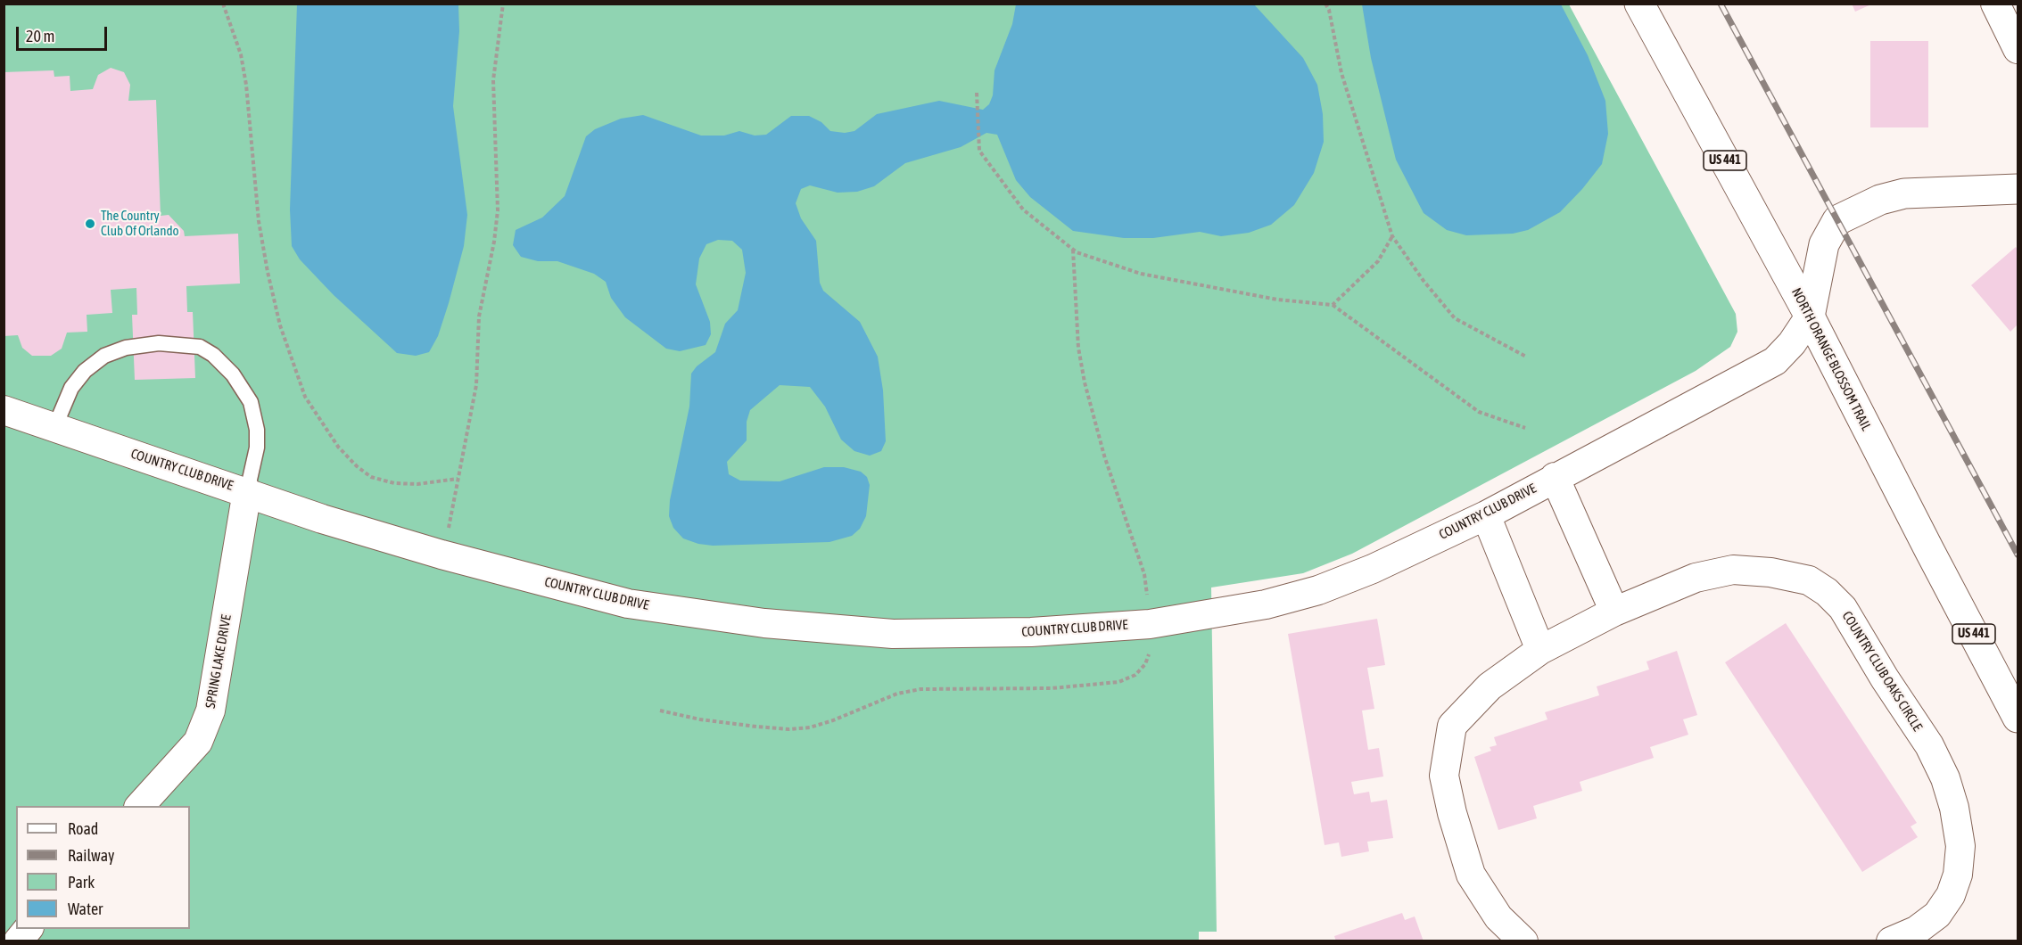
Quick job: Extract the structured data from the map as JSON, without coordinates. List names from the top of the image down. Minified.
{"streets":{"main road":["US 441","NORTH ORANGE BLOSSOM TRAIL","COUNTRY CLUB DRIVE"],"street":["SPRING LAKE DRIVE","COUNTRY CLUB OAKS CIRCLE"]},"crossings":[["NORTH ORANGE BLOSSOM TRAIL","COUNTRY CLUB DRIVE"],["COUNTRY CLUB DRIVE","SPRING LAKE DRIVE"]],"places":["The Country Club Of Orlando"],"legend":["Road","Railway","Park","Water"],"scale_bar":"20 m"}
